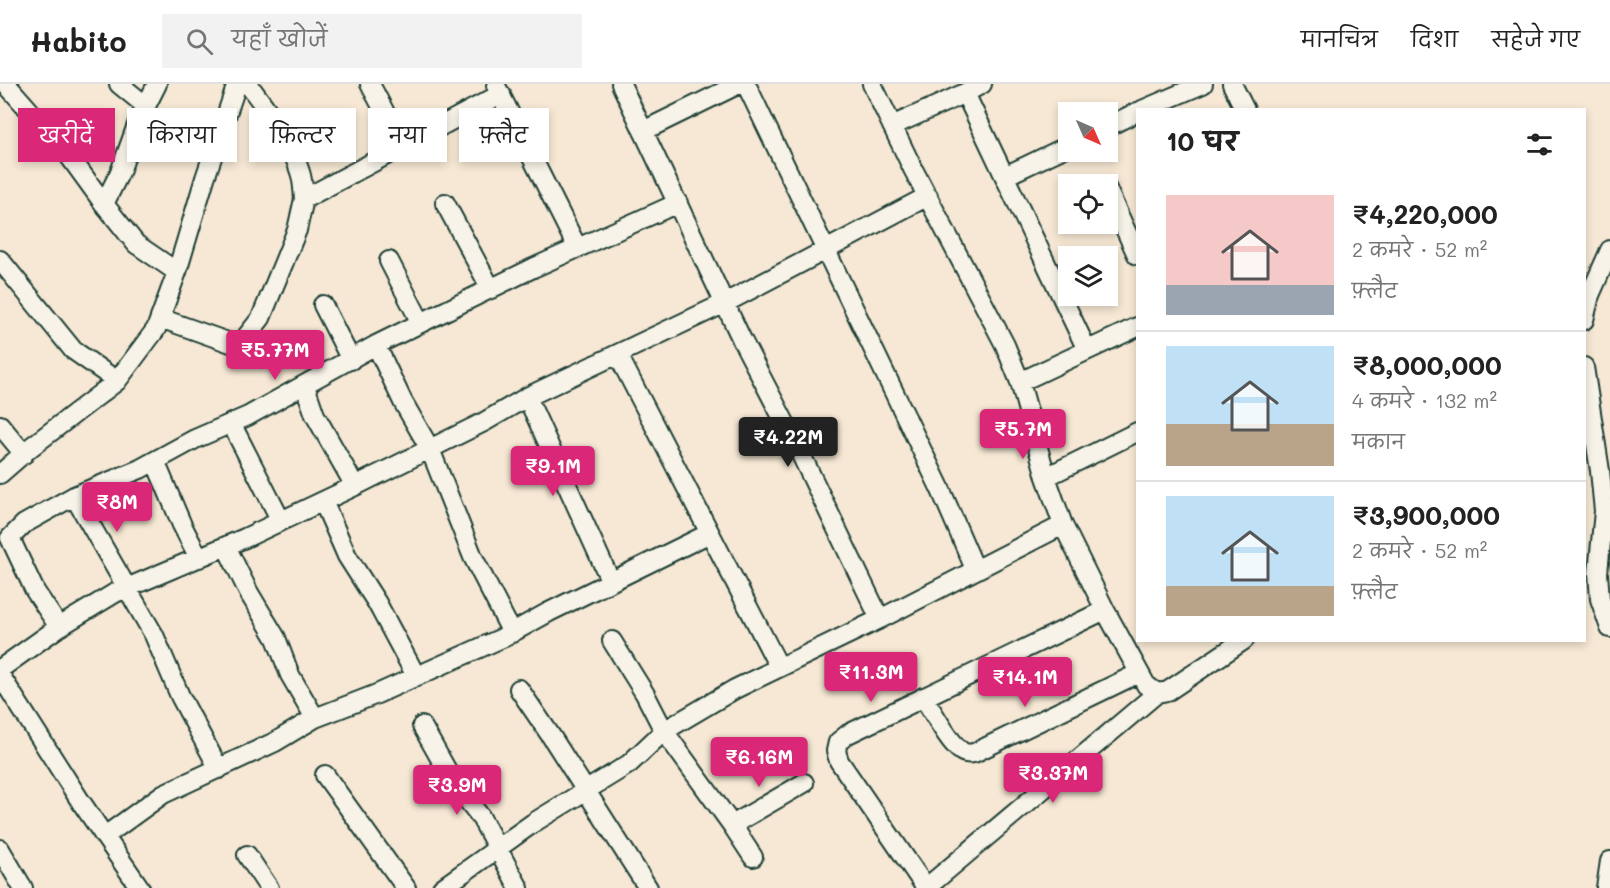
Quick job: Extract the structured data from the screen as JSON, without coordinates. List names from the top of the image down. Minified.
{"north":"bottom right","page":{"header":"Habito","search":"यहाँ खोजें","nav":["मानचित्र","दिशा","सहेजे गए"],"chip":["खरीदें","किराया","फ़िल्टर","नया","फ़्लैट"],"heading":"10 घर","list":[{"name":"₹4,220,000","note":"2 कमरे · 52 m² · फ़्लैट"},{"name":"₹8,000,000","note":"4 कमरे · 132 m² · मकान"},{"name":"₹3,900,000","note":"2 कमरे · 52 m² · फ़्लैट"}],"price":["₹5.77M","₹5.7M","₹4.22M","₹9.1M","₹8M","₹11.3M","₹14.1M","₹6.16M","₹3.37M","₹3.9M"]}}
